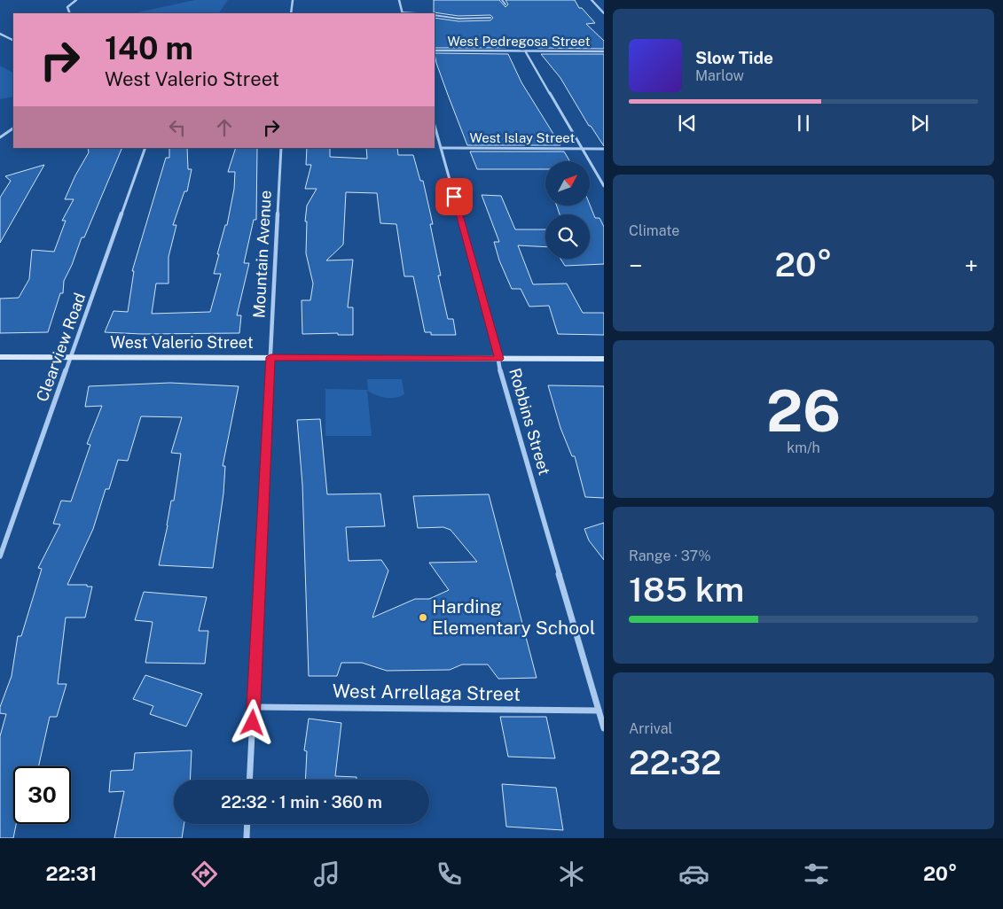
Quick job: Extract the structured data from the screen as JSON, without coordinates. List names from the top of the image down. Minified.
{"streets":{"street":["West Pedregosa Street","West Islay Street","Mountain Avenue","West Valerio Street","Clearview Road","Robbins Street","West Arrellaga Street"]},"crossings":[["West Islay Street","Robbins Street"],["Mountain Avenue","West Valerio Street"],["Mountain Avenue","West Arrellaga Street"],["West Valerio Street","Clearview Road"],["West Valerio Street","Robbins Street"],["Robbins Street","West Arrellaga Street"]],"places":["Harding Elementary School"],"north":"top right","page":{"turn":["140 m","West Valerio Street"],"song":["Slow Tide","Marlow"],"tile":["Climate",["26","km/h"],["Range · 37%","185 km"],["Arrival","22:32"]],"heat":["−","20°","+"],"limit":"30","trip":"22:32 · 1 min · 360 m","tabs":["22:31","20°"]}}
